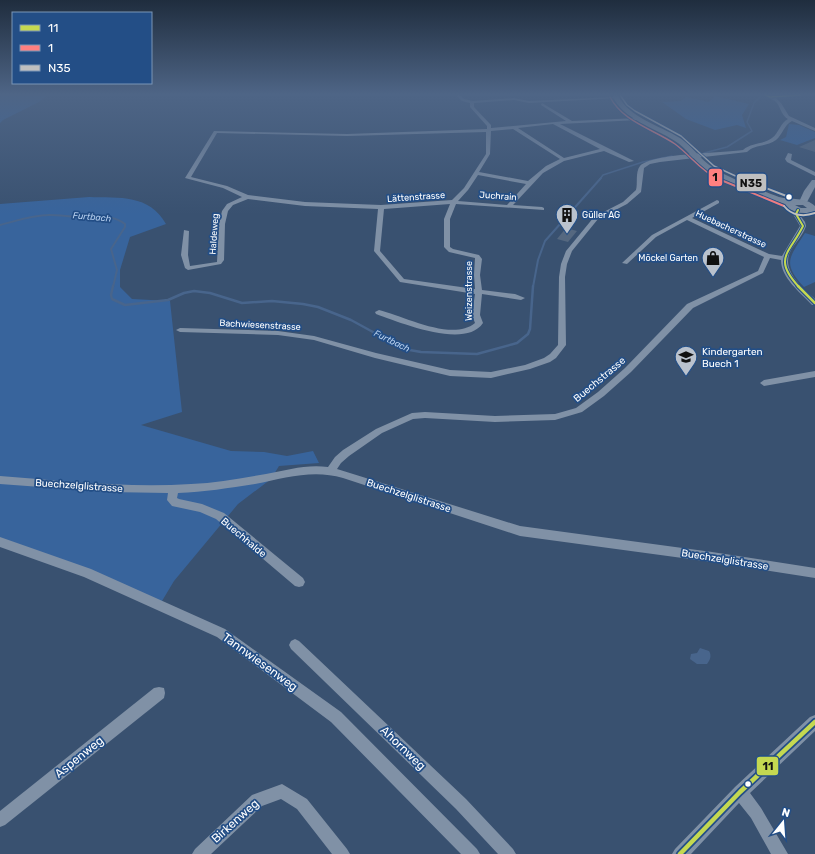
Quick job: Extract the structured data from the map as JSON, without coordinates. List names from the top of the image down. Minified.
{"streets":{"street":["Juchrain","Lättenstrasse","Huebacherstrasse","Haldeweg","Weizenstrasse","Bachwiesenstrasse","Buechstrasse","Buechzelglistrasse","Buechhalde","Tannwiesenweg","Ahornweg","Aspenweg","Birkenweg"]},"crossings":[["Juchrain","Lättenstrasse"],["Juchrain","Weizenstrasse"],["Lättenstrasse","Haldeweg"],["Lättenstrasse","Weizenstrasse"],["Huebacherstrasse","Buechstrasse"],["Buechstrasse","Buechzelglistrasse"],["Buechzelglistrasse","Buechhalde"]],"water":["Furtbach"],"places":{"building":["Güller AG"],"shop":["Möckel Garten"],"school or university":["Kindergarten Buech 1"]},"lines":["transit line 1","transit line N35","transit line 11"],"legend":["11","1","N35"],"north":"top"}
